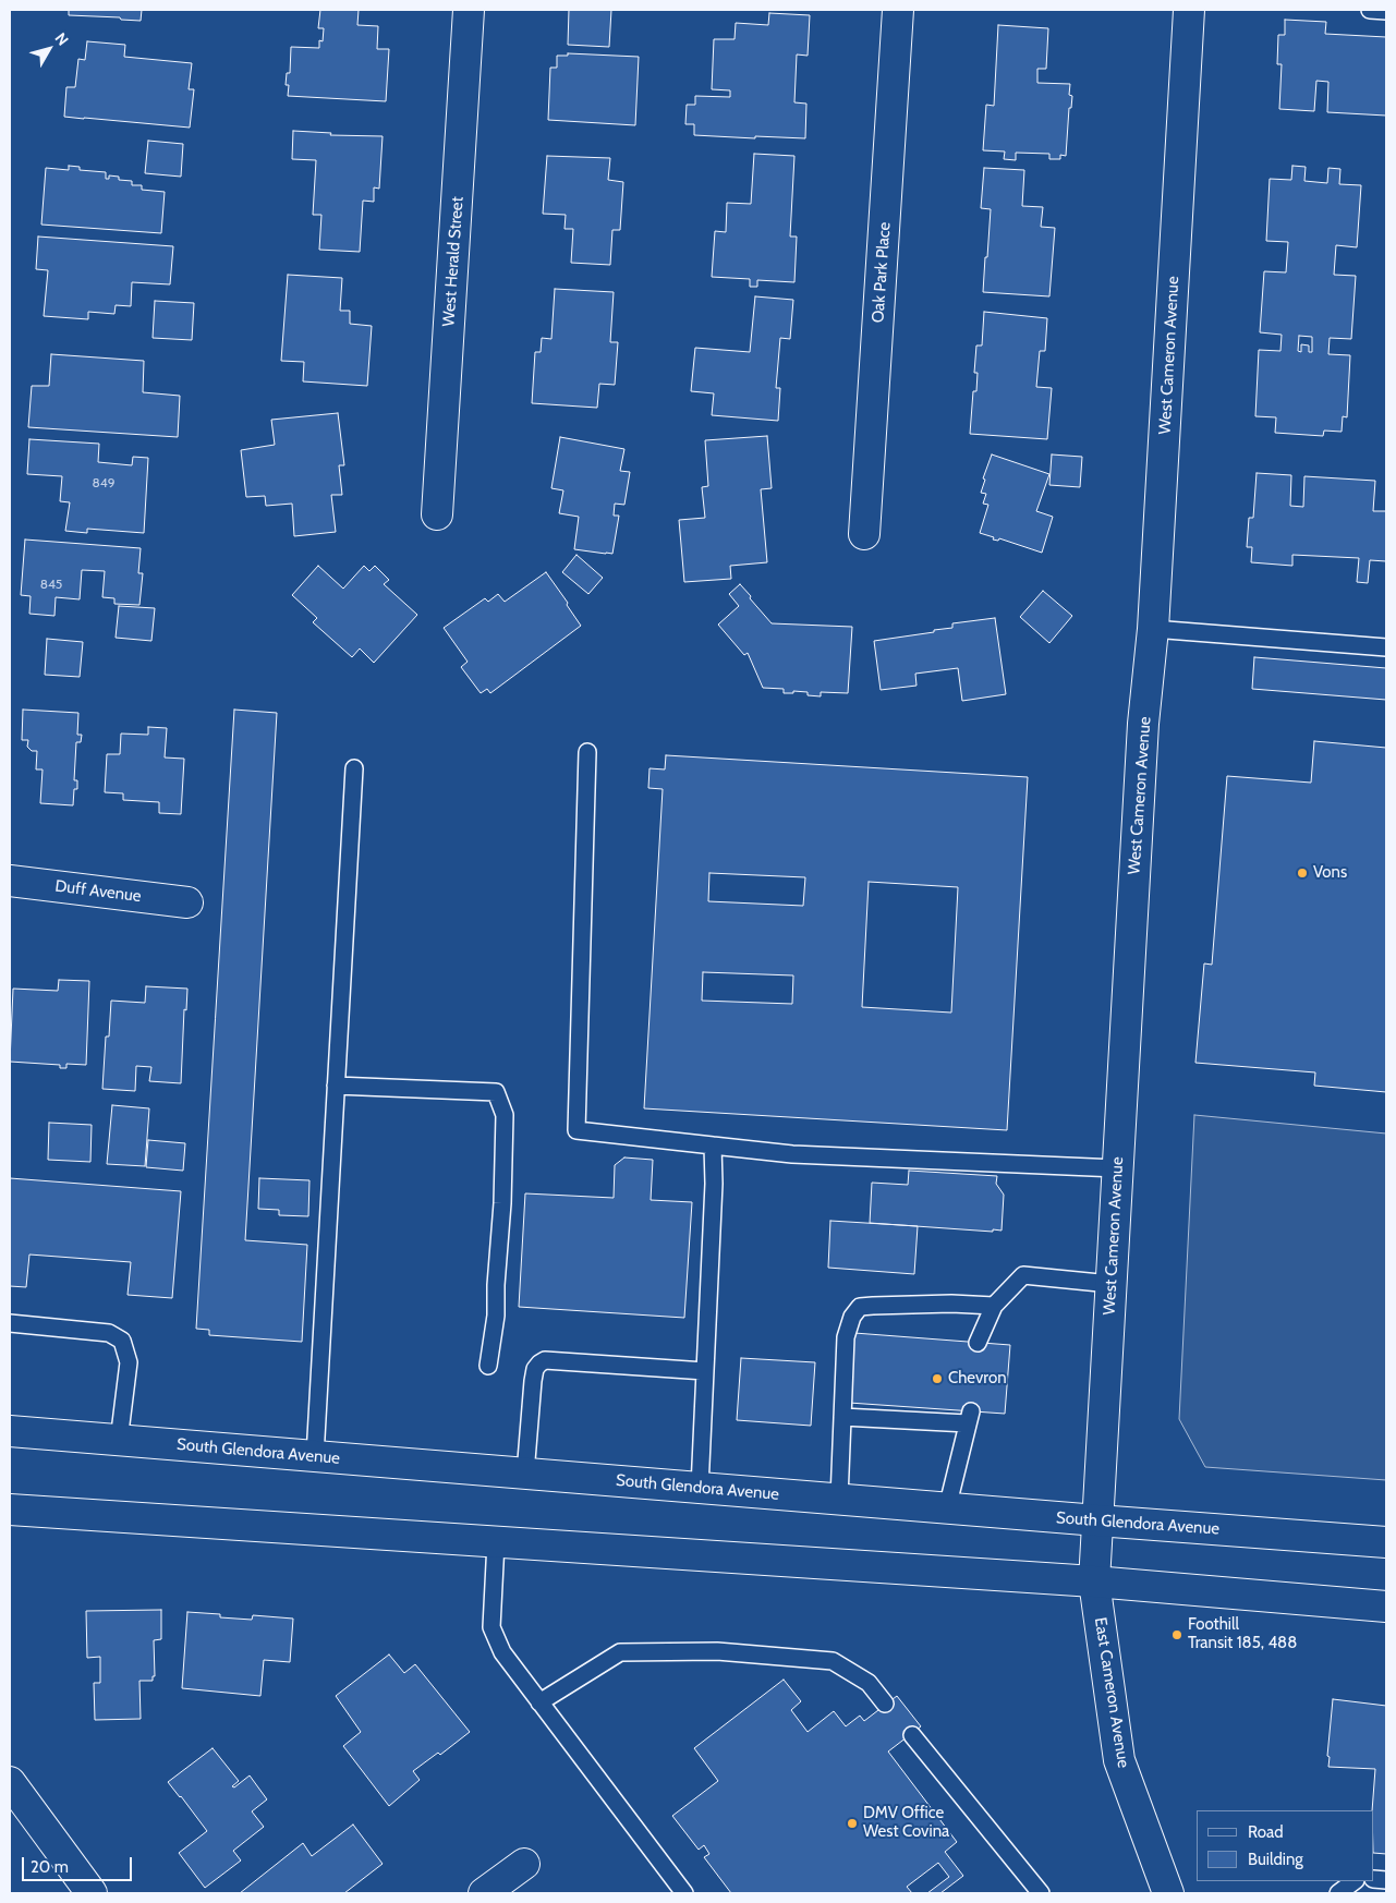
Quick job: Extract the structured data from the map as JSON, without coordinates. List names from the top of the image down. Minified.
{"streets":{"main road":["West Herald Street","Oak Park Place","West Cameron Avenue","Duff Avenue","South Glendora Avenue","East Cameron Avenue"]},"crossings":[["West Cameron Avenue","South Glendora Avenue"],["West Cameron Avenue","East Cameron Avenue"]],"places":["Vons","Chevron","Foothill Transit 185, 488","DMV Office West Covina"],"house_numbers":["849","845"],"legend":["Road","Building"],"scale_bar":"20 m","north":"top right"}
